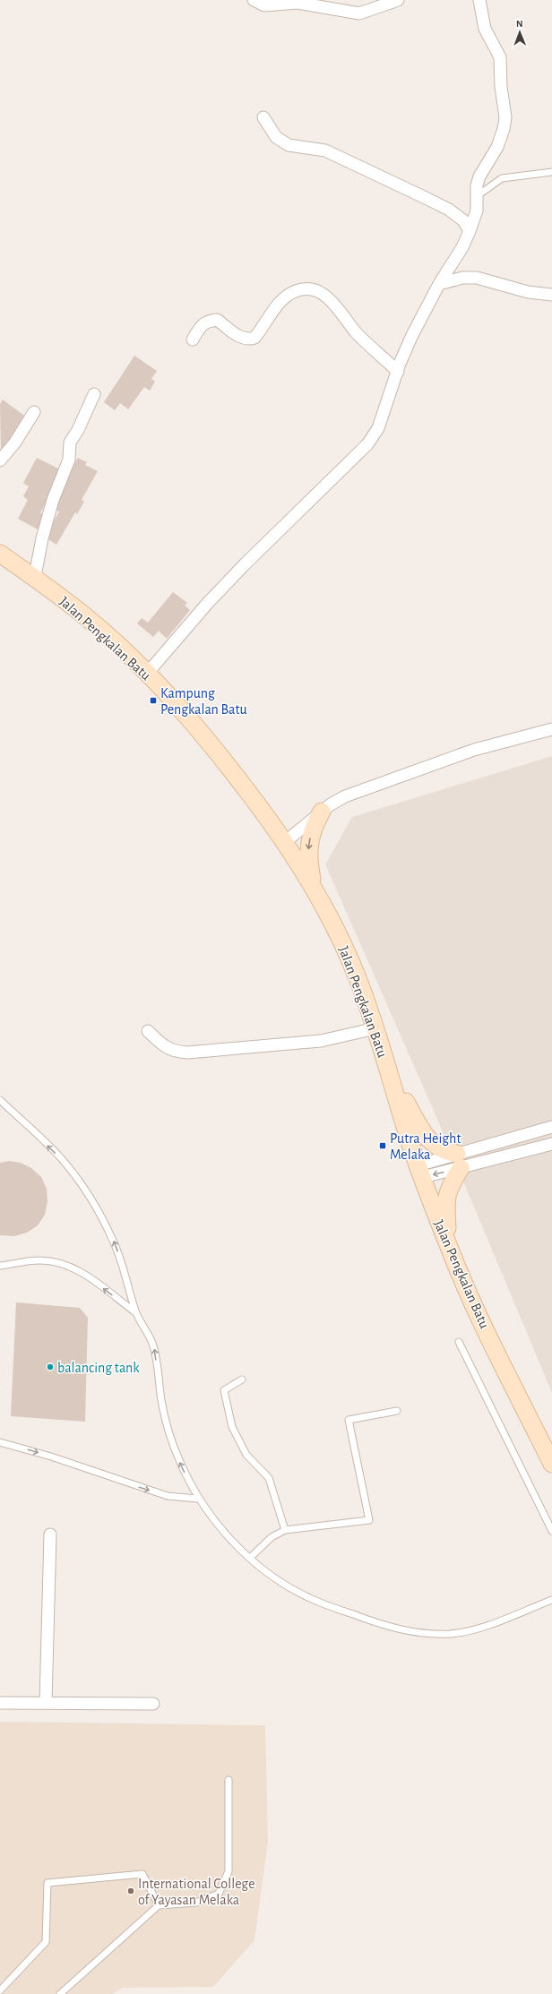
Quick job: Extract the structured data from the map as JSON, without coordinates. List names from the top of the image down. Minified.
{"streets":{"main road":["Jalan Pengkalan Batu"]},"places":{"transit":["Kampung Pengkalan Batu","Putra Height Melaka"],"other":["balancing tank","International College of Yayasan Melaka"]},"north":"top"}
